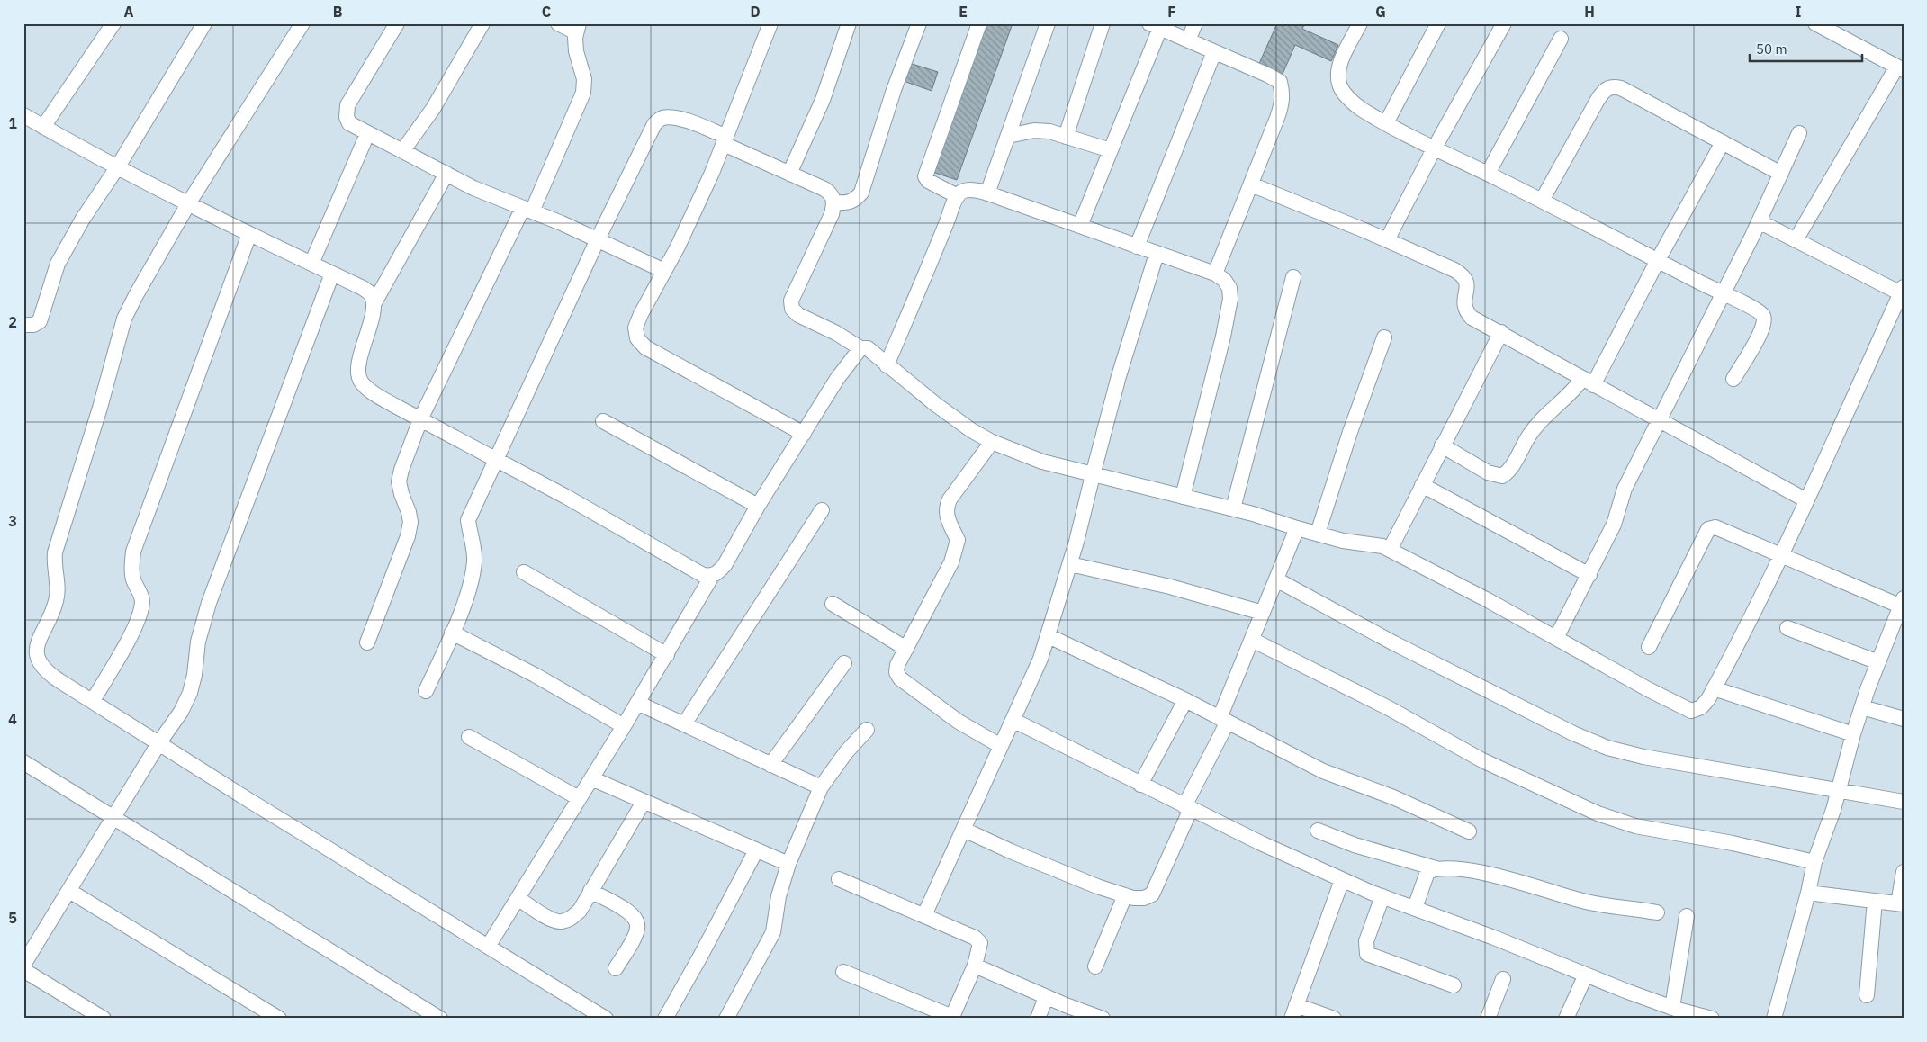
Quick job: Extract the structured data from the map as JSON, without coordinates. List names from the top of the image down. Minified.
{"scale_bar":"50 m","grid":{"columns":["A","B","C","D","E","F","G","H","I"],"rows":["1","2","3","4","5"]}}
